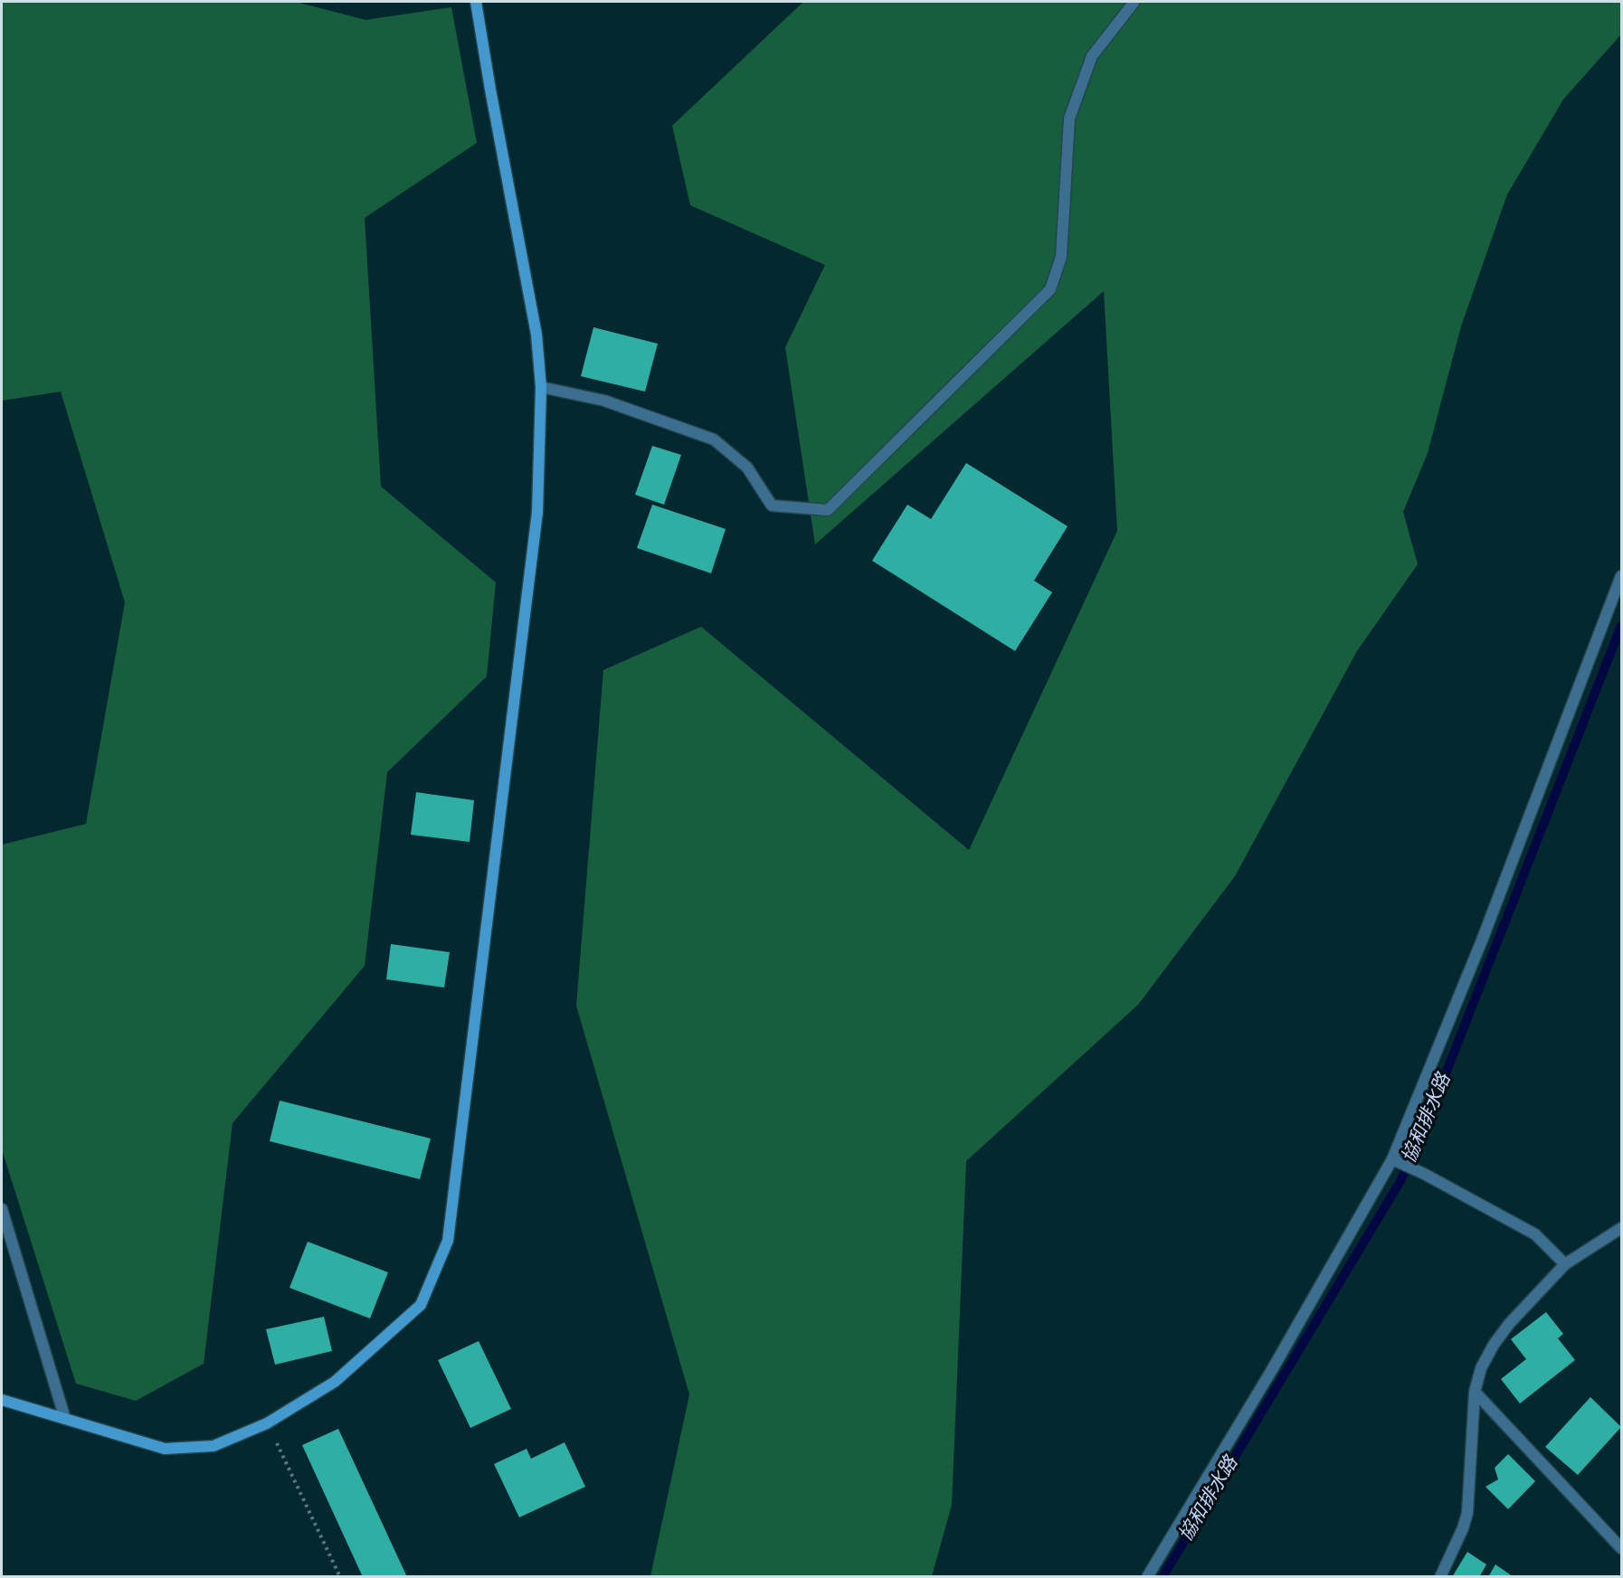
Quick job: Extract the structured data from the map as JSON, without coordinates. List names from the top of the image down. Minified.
{"water":["協和排水路"]}
